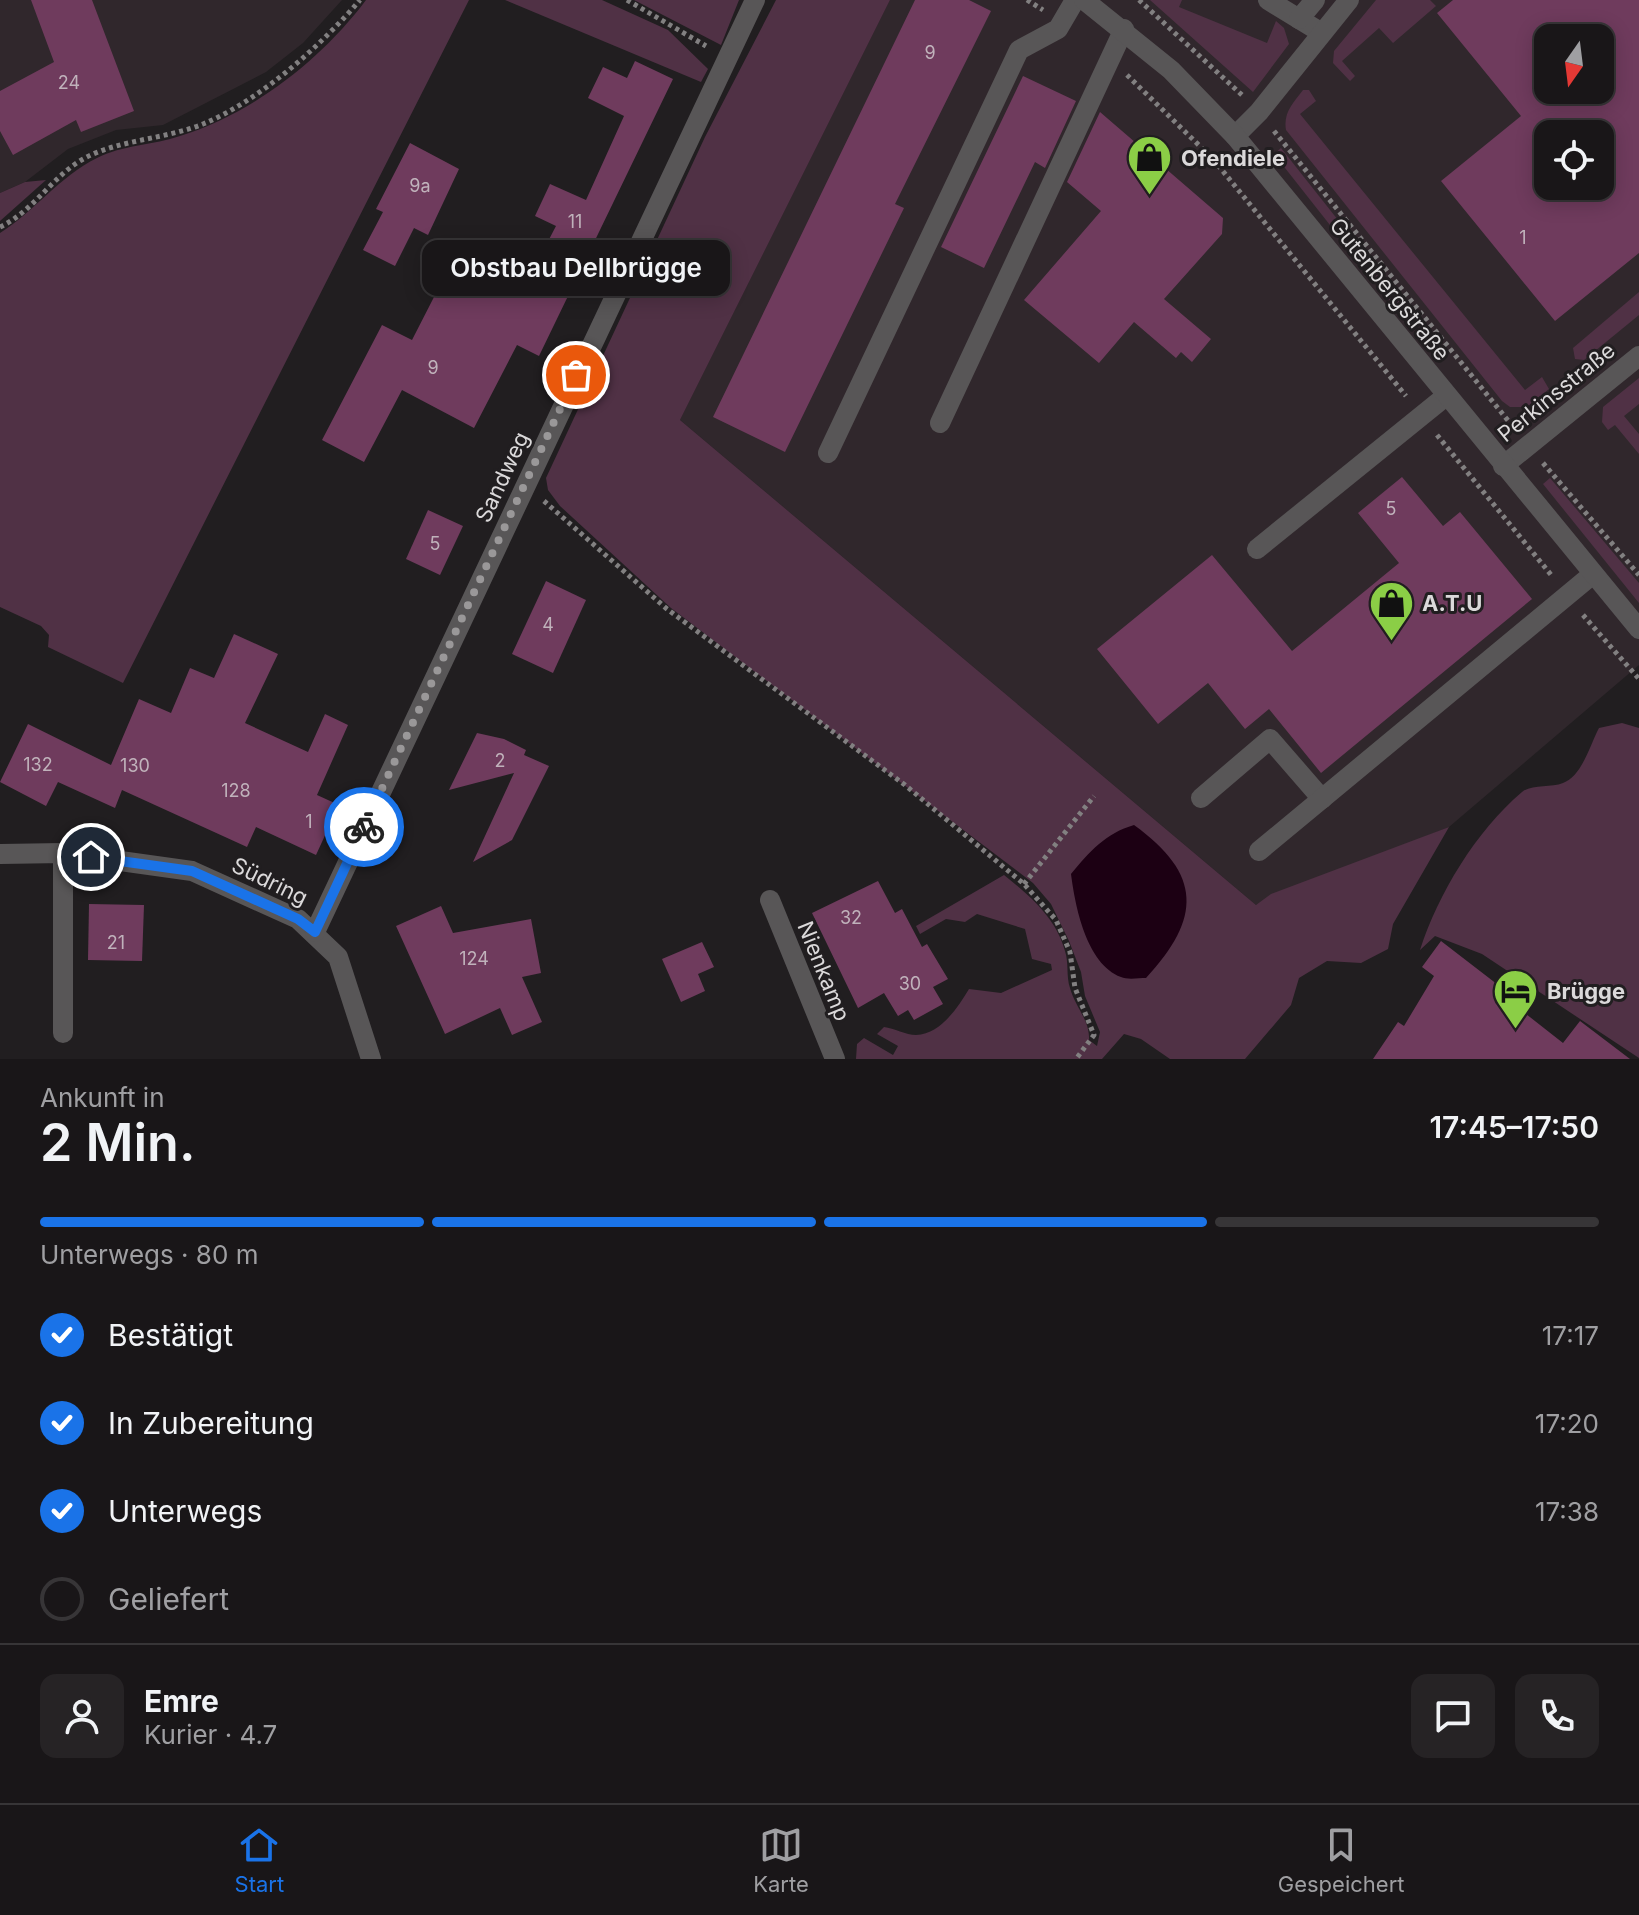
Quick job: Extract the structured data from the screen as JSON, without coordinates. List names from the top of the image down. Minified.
{"streets":{"street":["Gutenbergstraße","Perkinsstraße","Sandweg","Südring","Nienkamp"]},"crossings":[["Gutenbergstraße","Perkinsstraße"],["Sandweg","Südring"]],"places":{"shop":["Ofendiele","A.T.U"],"other":["Obstbau Dellbrügge"],"hotel":["Brügge"]},"house_numbers":["9","24","9a","11","1","9","5","5","4","2","132","130","128","1","32","21","124","30"],"north":"bottom","page":{"bubble":"Obstbau Dellbrügge","heading":["2 Min.","Ankunft in","17:45–17:50"],"panel":["Emre","Kurier · 4.7"],"bar":"Unterwegs · 80 m","list":[["Bestätigt","17:17"],["In Zubereitung","17:20"],["Unterwegs","17:38"],"Geliefert"],"tabs":["Start","Karte","Gespeichert"]}}
